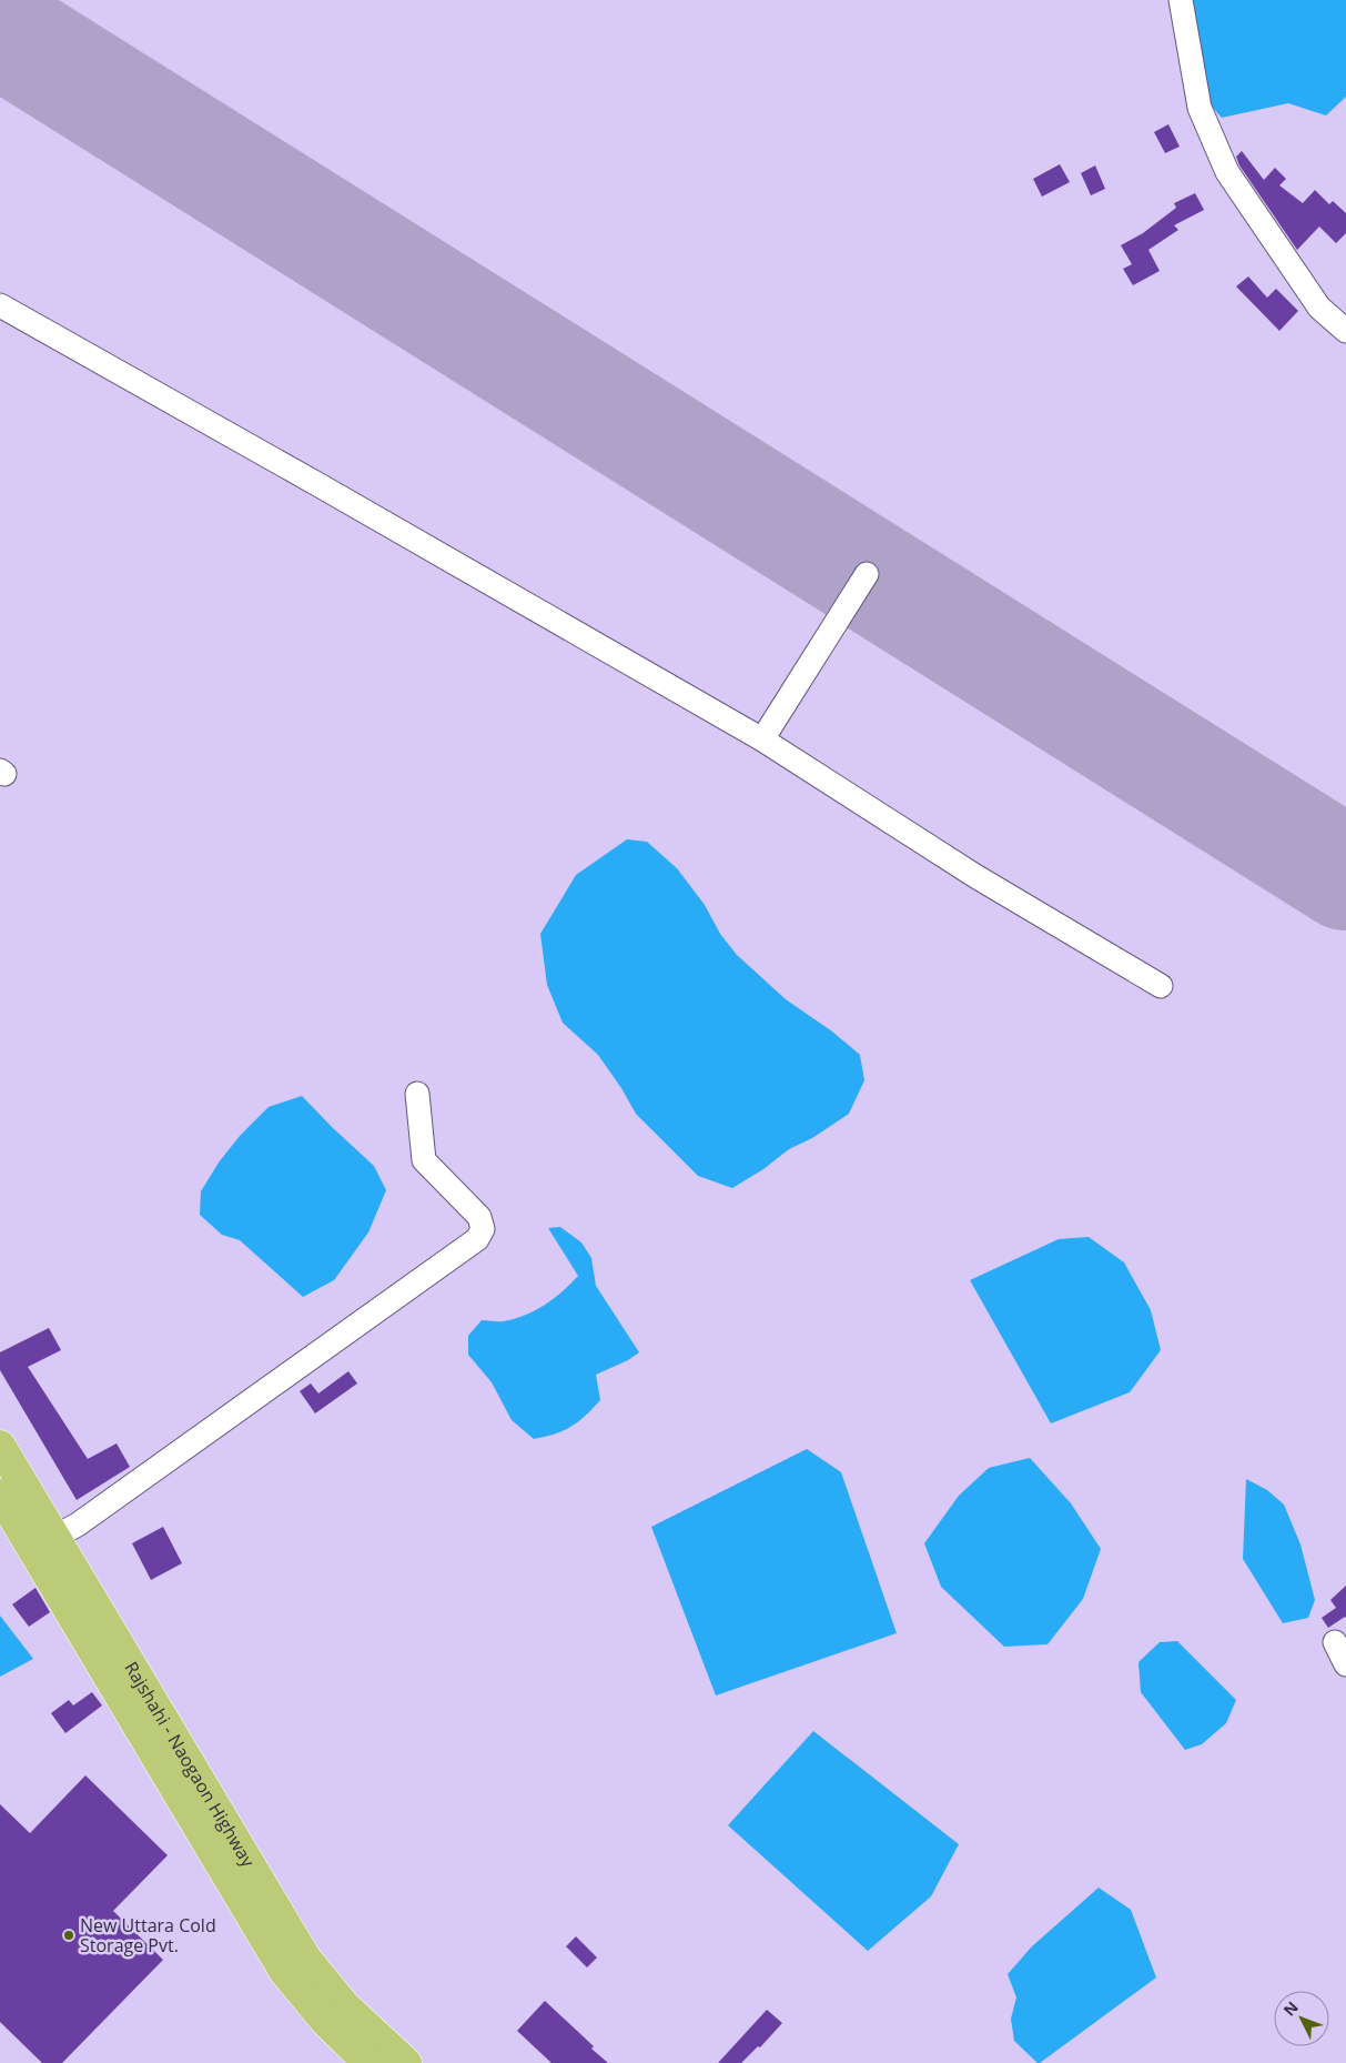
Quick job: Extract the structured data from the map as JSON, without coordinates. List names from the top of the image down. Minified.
{"streets":{"main road":["Rajshahi - Naogaon Highway"]},"places":["New Uttara Cold Storage Pvt."],"north":"top left"}
